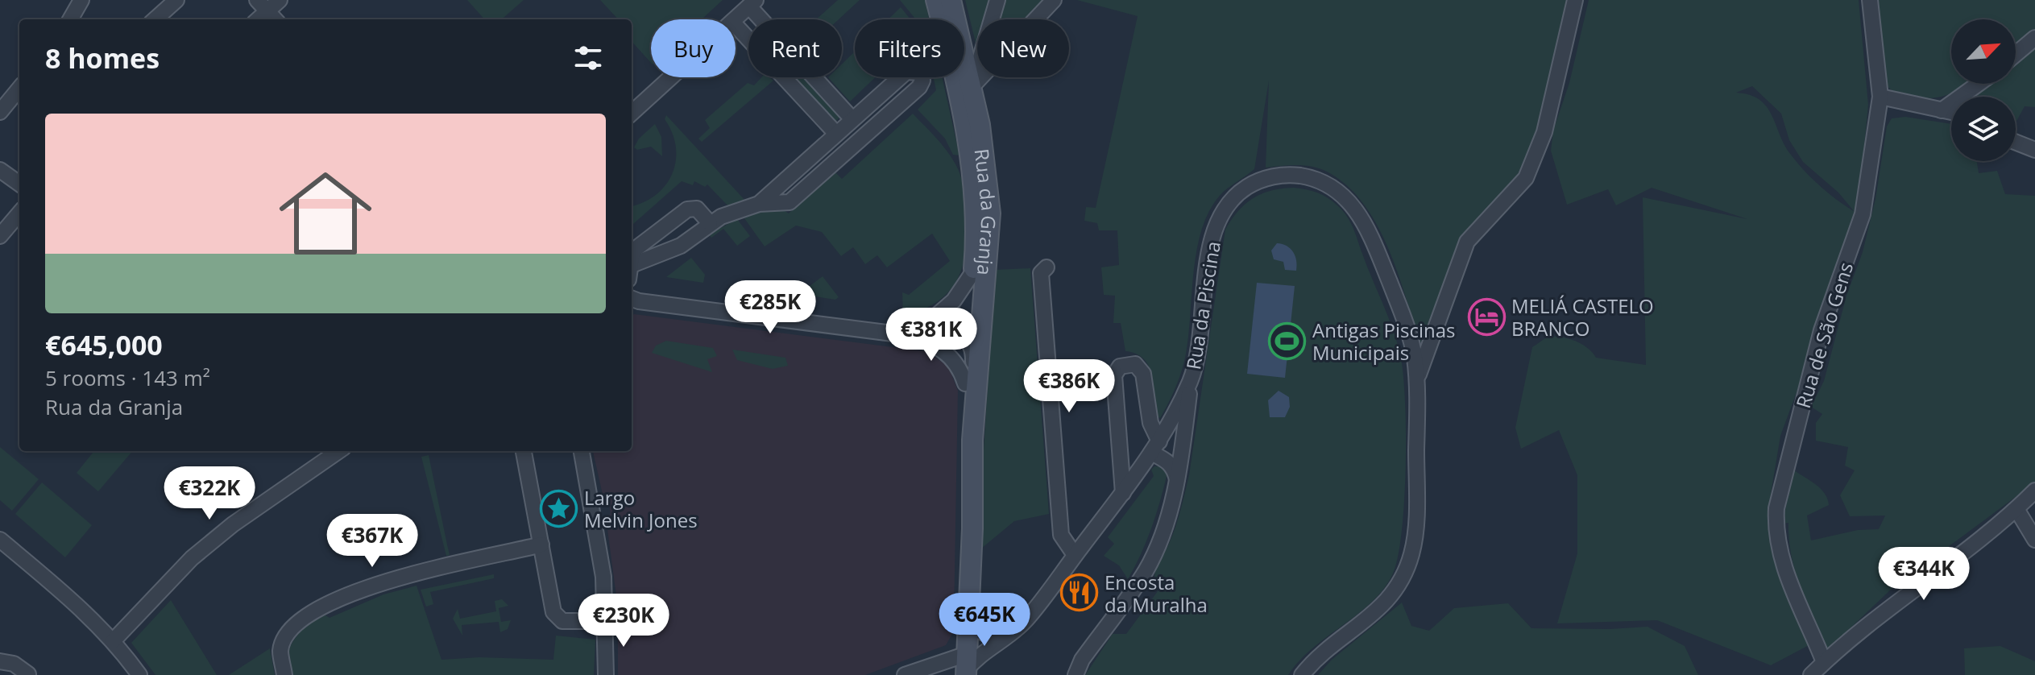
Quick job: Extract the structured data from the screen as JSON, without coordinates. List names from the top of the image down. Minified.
{"streets":{"main road":["Rua da Granja"],"street":["Rua da Piscina","Rua de São Gens"]},"crossings":[["Rua da Granja","Rua da Piscina"]],"places":{"hotel":["MELIÁ CASTELO BRANCO"],"sports":["Antigas Piscinas Municipais"],"place":["Largo Melvin Jones"],"restaurant":["Encosta da Muralha"]},"north":"top right","page":{"chip":["Buy","Rent","Filters","New"],"heading":"8 homes","list":[{"name":"€645,000","note":"5 rooms · 143 m² · Rua da Granja"}],"price":["€285K","€381K","€386K","€322K","€367K","€344K","€645K","€230K"]}}
